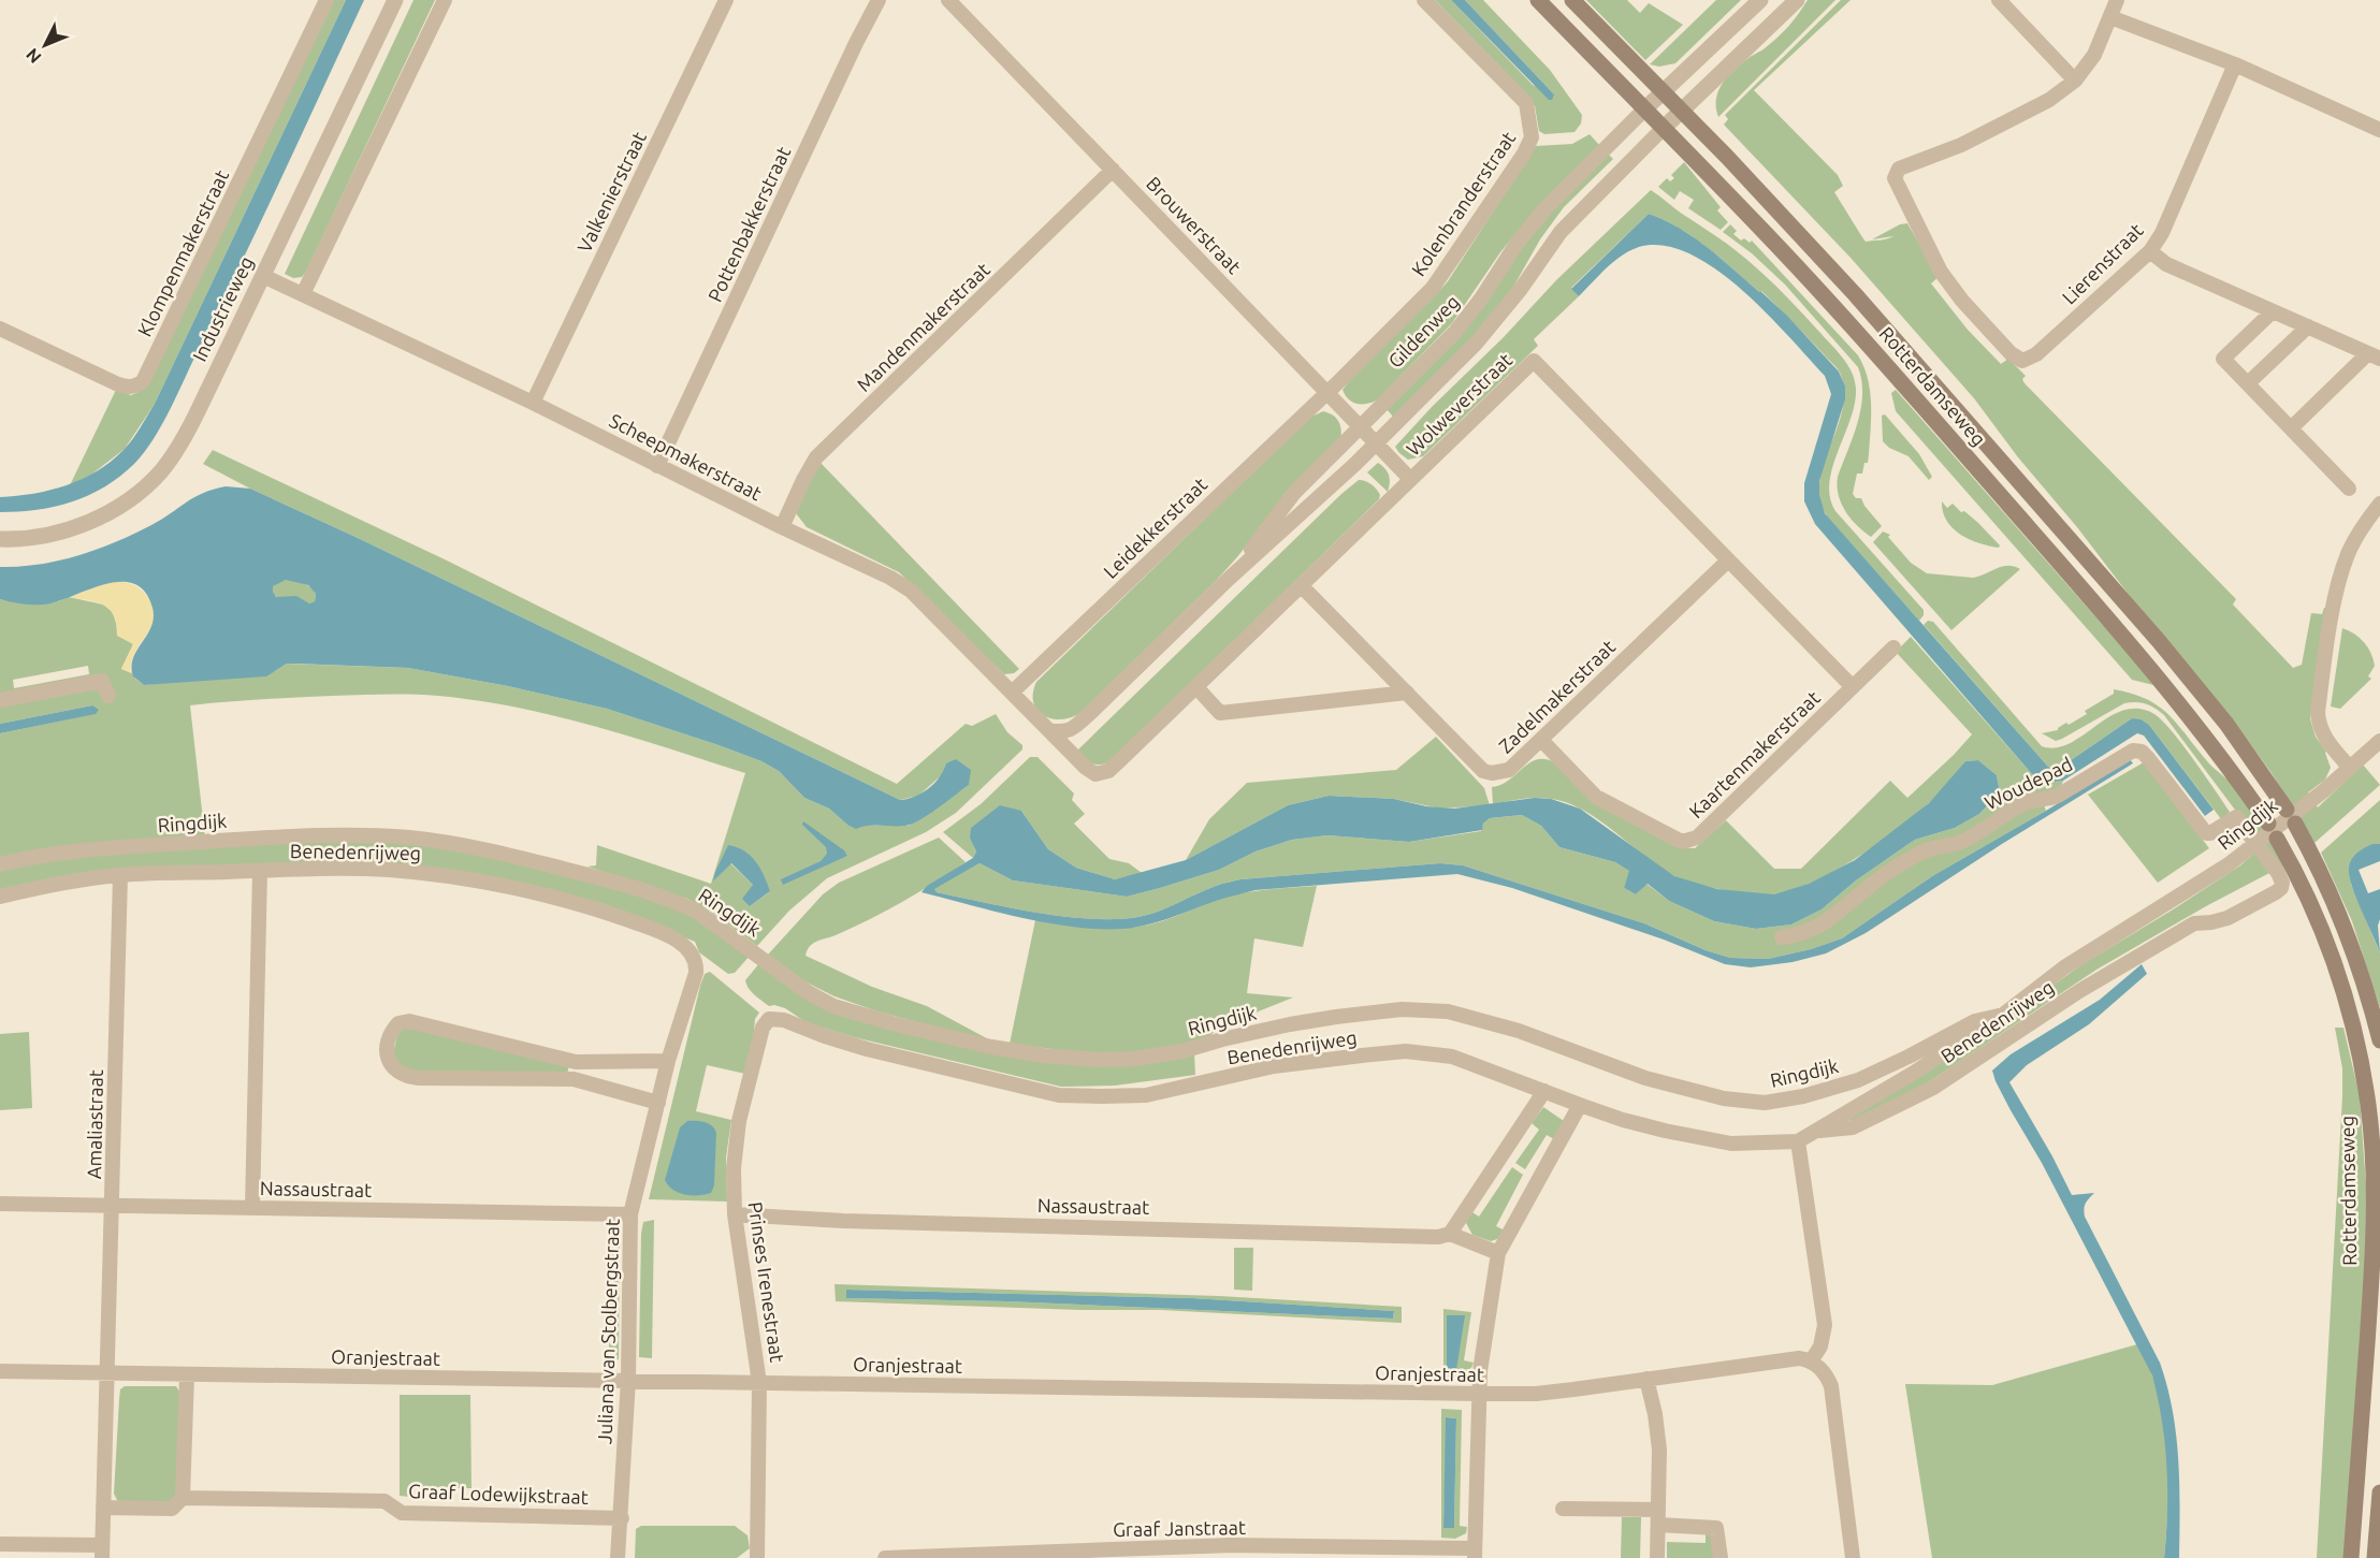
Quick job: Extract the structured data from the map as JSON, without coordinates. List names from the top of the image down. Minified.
{"streets":{"main road":["Rotterdamseweg"],"street":["Valkenierstraat","Kolenbranderstraat","Pottenbakkerstraat","Brouwerstraat","Klompenmakerstraat","Lierenstraat","Industrieweg","Mandenmakerstraat","Gildenweg","Wolweverstraat","Scheepmakerstraat","Leidekkerstraat","Zadelmakerstraat","Kaartenmakerstraat","Woudepad","Ringdijk","Benedenrijweg","Amaliastraat","Nassaustraat","Prinses Irenestraat","Juliana van Stolbergstraat","Oranjestraat","Graaf Lodewijkstraat","Graaf Janstraat"]},"crossings":[["Valkenierstraat","Scheepmakerstraat"],["Kolenbranderstraat","Brouwerstraat"],["Kolenbranderstraat","Leidekkerstraat"],["Pottenbakkerstraat","Scheepmakerstraat"],["Brouwerstraat","Mandenmakerstraat"],["Brouwerstraat","Gildenweg"],["Brouwerstraat","Wolweverstraat"],["Brouwerstraat","Leidekkerstraat"],["Industrieweg","Scheepmakerstraat"],["Mandenmakerstraat","Scheepmakerstraat"],["Gildenweg","Rotterdamseweg"],["Gildenweg","Wolweverstraat"],["Gildenweg","Scheepmakerstraat"],["Wolweverstraat","Scheepmakerstraat"],["Wolweverstraat","Zadelmakerstraat"],["Wolweverstraat","Kaartenmakerstraat"],["Scheepmakerstraat","Leidekkerstraat"],["Zadelmakerstraat","Kaartenmakerstraat"],["Woudepad","Benedenrijweg"],["Ringdijk","Benedenrijweg"],["Benedenrijweg","Amaliastraat"],["Benedenrijweg","Prinses Irenestraat"],["Benedenrijweg","Juliana van Stolbergstraat"],["Amaliastraat","Nassaustraat"],["Amaliastraat","Oranjestraat"],["Nassaustraat","Prinses Irenestraat"],["Nassaustraat","Juliana van Stolbergstraat"],["Prinses Irenestraat","Oranjestraat"],["Juliana van Stolbergstraat","Oranjestraat"],["Juliana van Stolbergstraat","Graaf Lodewijkstraat"]],"north":"bottom left"}
